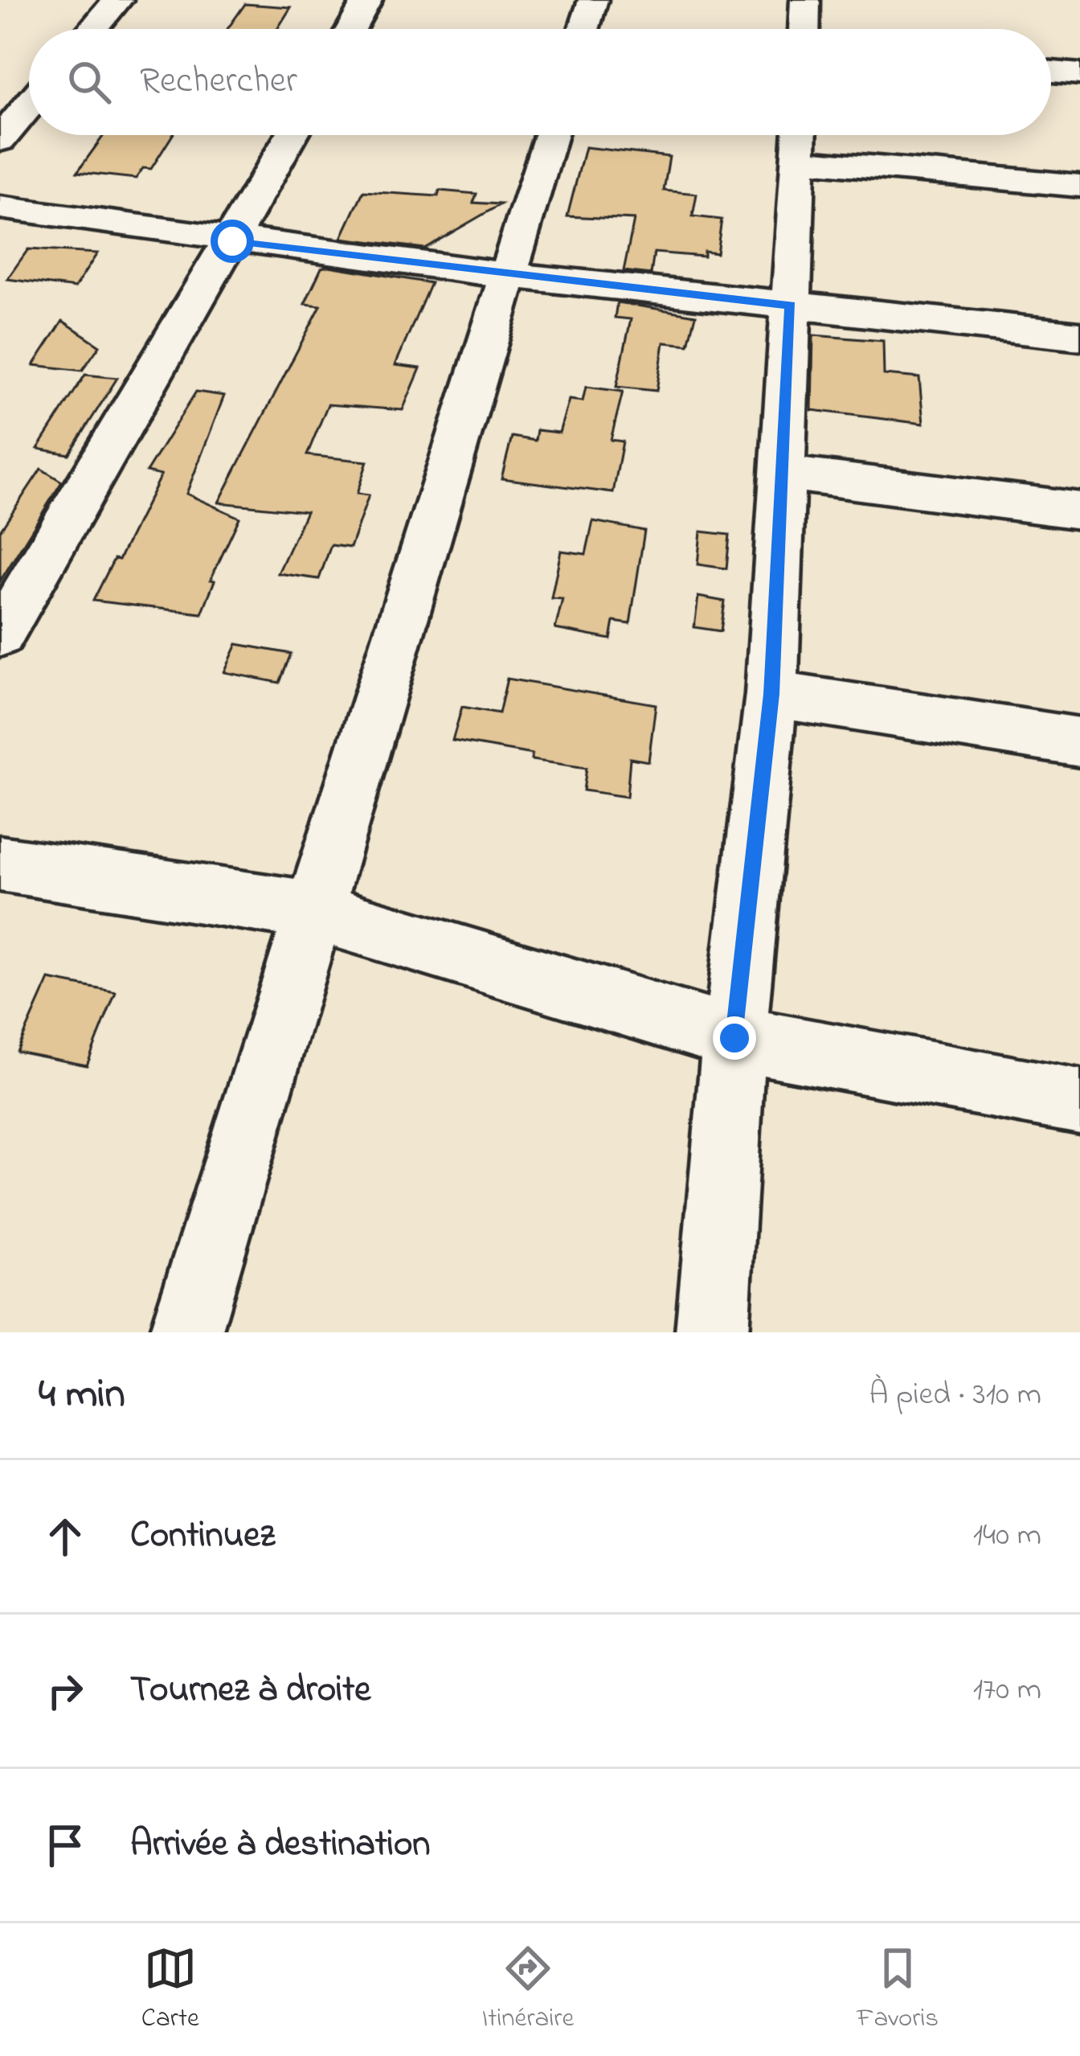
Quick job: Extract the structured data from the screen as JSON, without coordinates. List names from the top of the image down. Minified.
{"page":{"search":"Rechercher","heading":["4 min","À pied · 310 m"],"list":[["Continuez","140 m"],["Tournez à droite","170 m"],"Arrivée à destination"],"nav":["Carte","Itinéraire","Favoris"]}}
